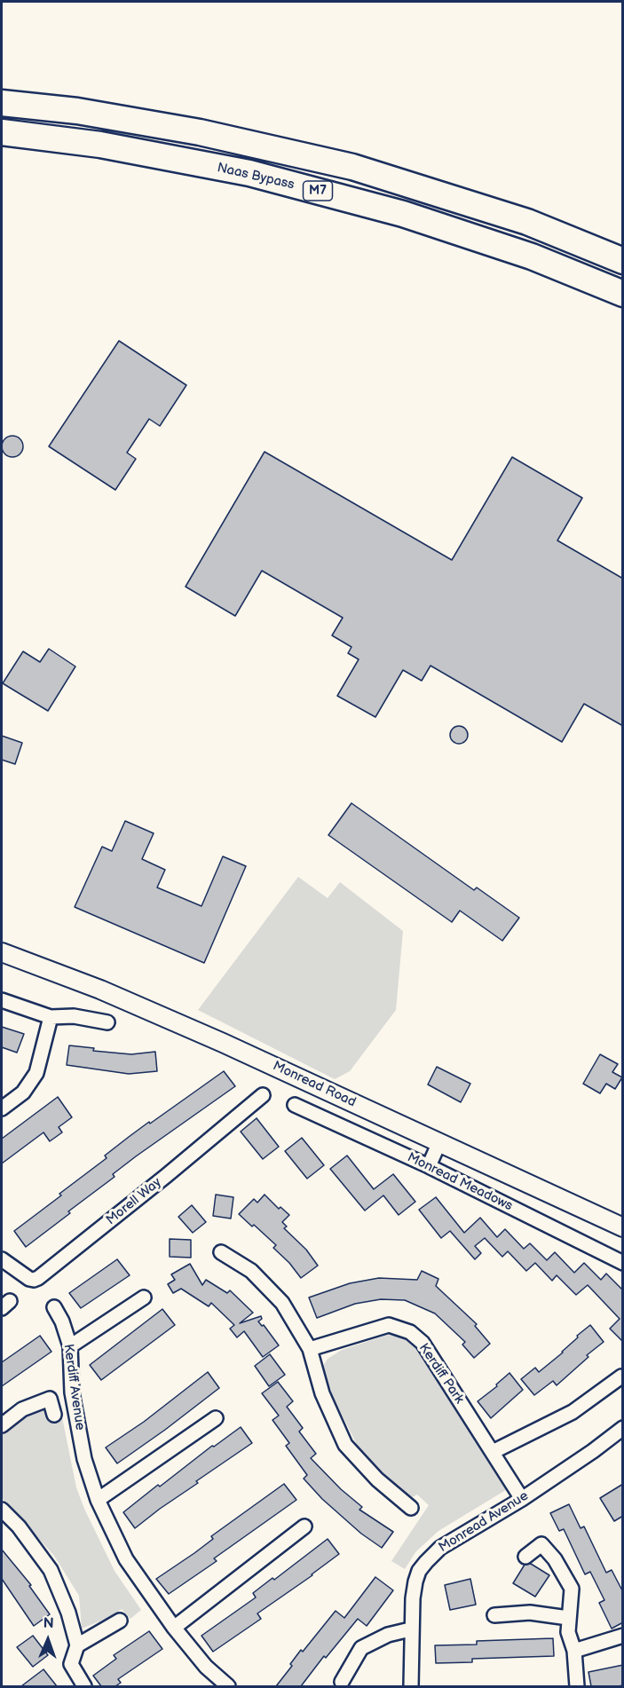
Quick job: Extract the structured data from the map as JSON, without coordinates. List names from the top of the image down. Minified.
{"streets":{"highway":["Naas Bypass","M7"],"street":["Monread Road","Monread Meadows","Morell Way","Kerdiff Park","Kerdiff Avenue","Monread Avenue"]},"crossings":[["Kerdiff Park","Monread Avenue"]],"north":"top"}
